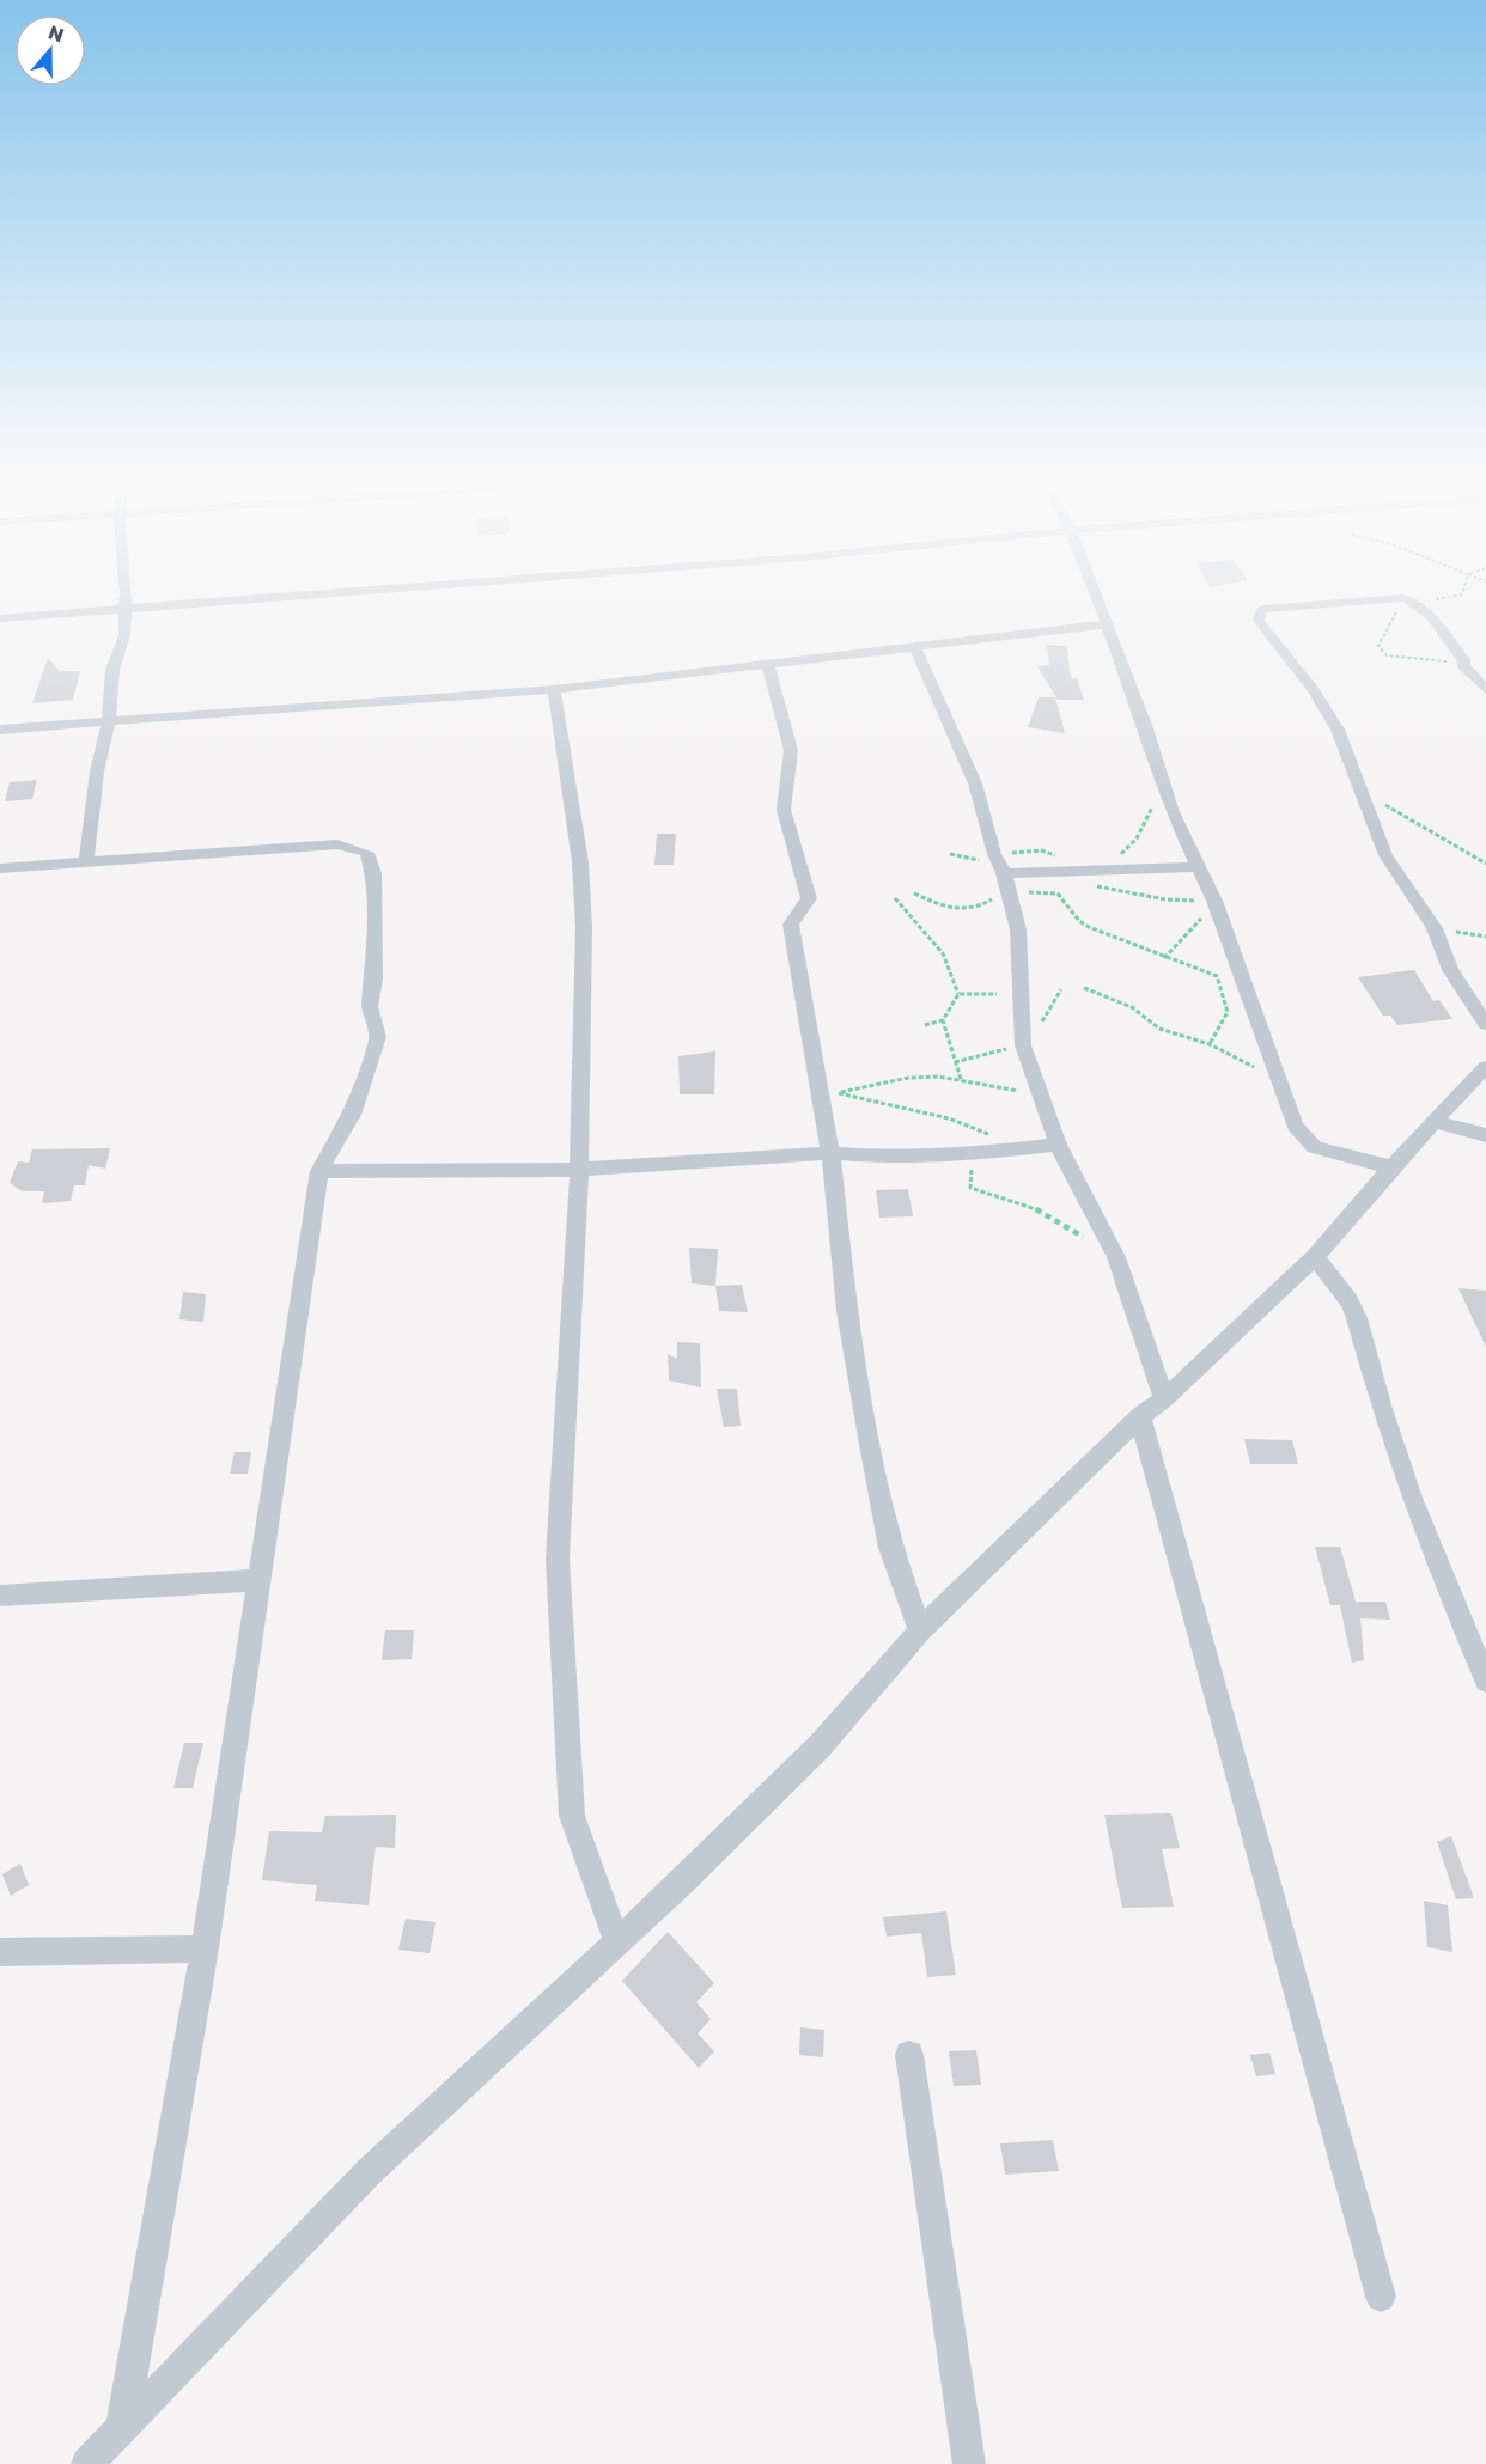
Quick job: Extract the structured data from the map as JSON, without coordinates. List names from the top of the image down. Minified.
{"north":"top"}
